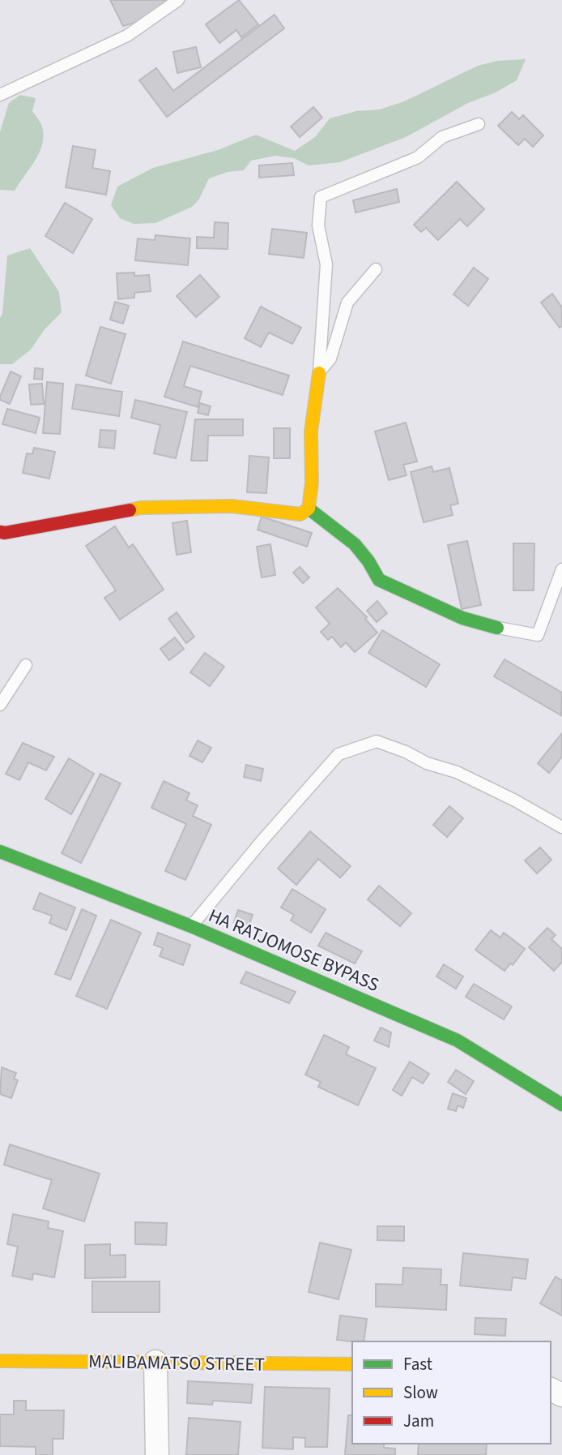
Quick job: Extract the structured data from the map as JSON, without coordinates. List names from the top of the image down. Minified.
{"streets":{"street":["HA RATJOMOSE BYPASS","MALIBAMATSO STREET"]},"legend":["Fast","Slow","Jam"]}
